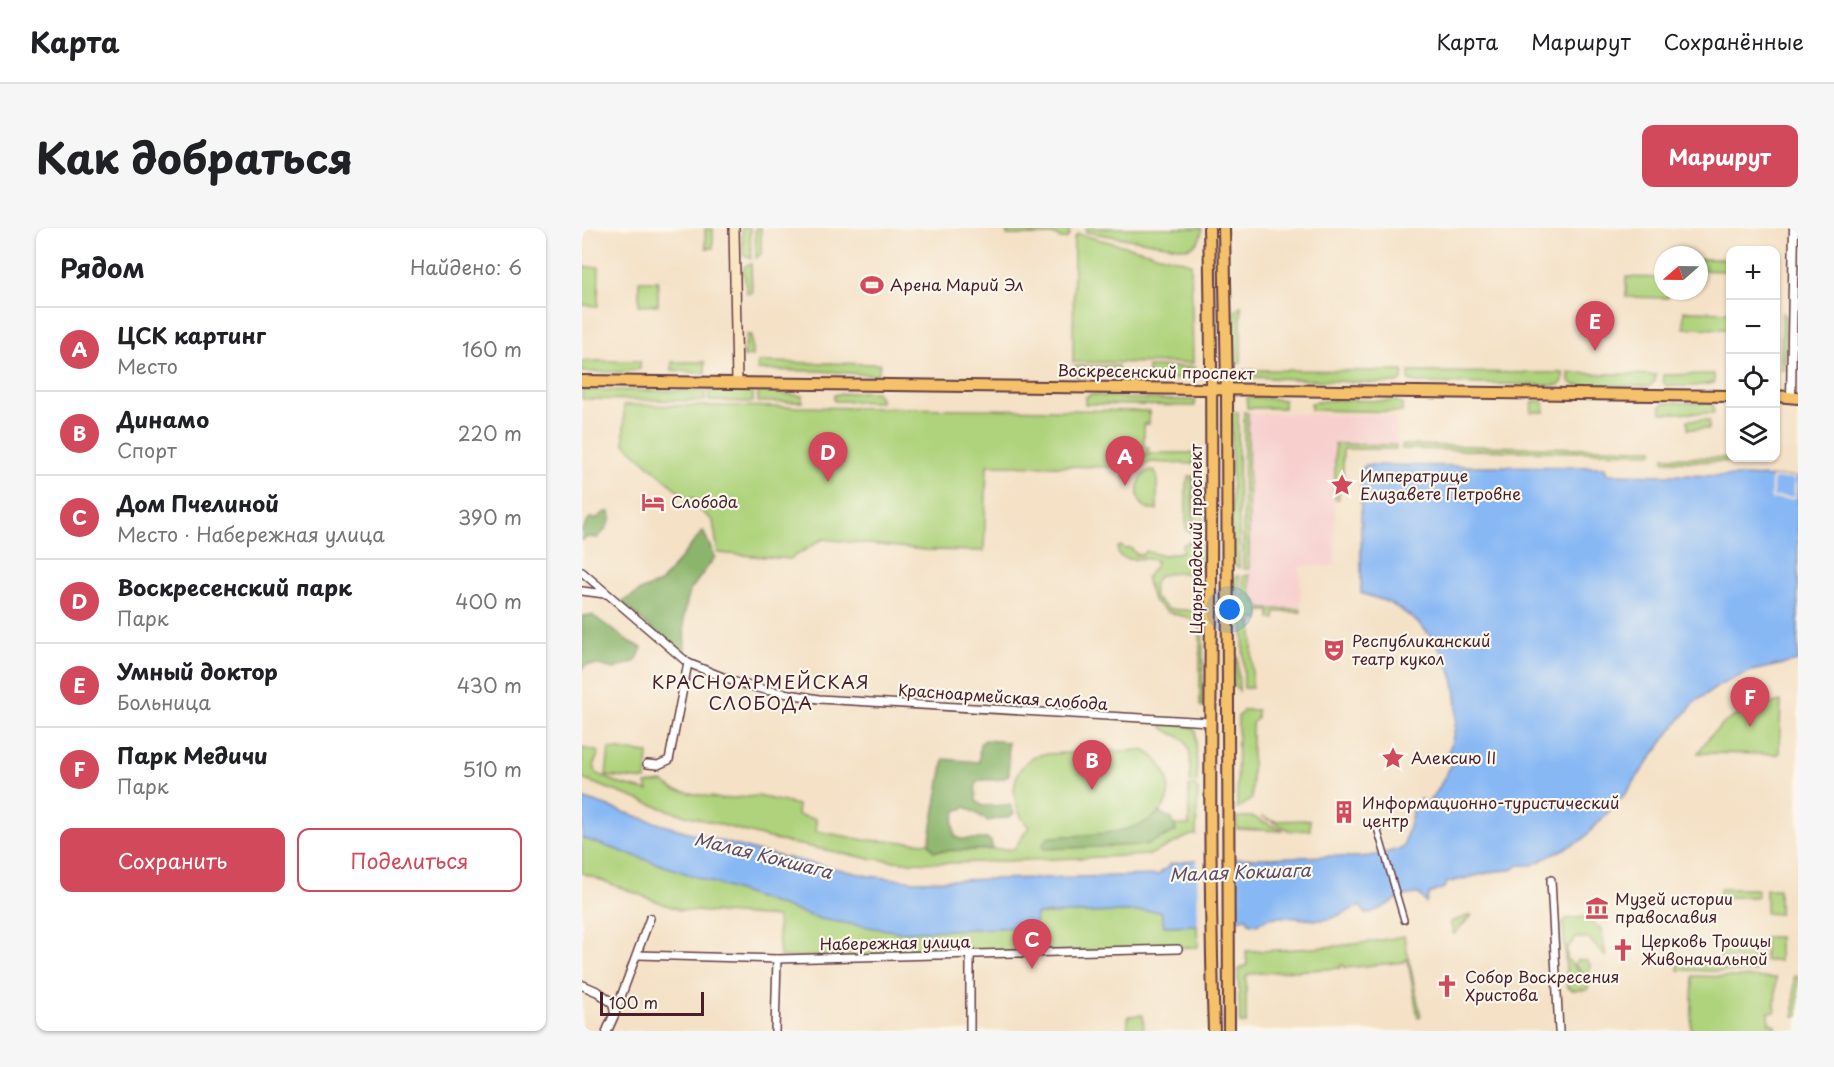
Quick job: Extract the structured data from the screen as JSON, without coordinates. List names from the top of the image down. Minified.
{"streets":{"main road":["Воскресенский проспект","Царьградский проспект"],"street":["Красноармейская слобода","Набережная улица"]},"crossings":[["Воскресенский проспект","Царьградский проспект"],["Царьградский проспект","Красноармейская слобода"]],"districts":["КРАСНОАРМЕЙСКАЯ СЛОБОДА"],"water":["Малая Кокшага"],"places":{"sports":["Арена Марий Эл"],"place":["Императрице Елизавете Петровне","Алексию II"],"hotel":["Слобода"],"theatre":["Республиканский театр кукол"],"building":["Информационно-туристический центр"],"museum":["Музей истории православия"],"church":["Церковь Троицы Живоначальной","Собор Воскресения Христова"]},"scale_bar":"100 m","north":"left","page":{"header":"Карта","nav":["Карта","Маршрут","Сохранённые"],"title":"Как добраться","buttons":["Маршрут",["Сохранить","Поделиться"]],"heading":["Рядом","Найдено: 6"],"map_buttons":["+","−"],"pins":["E","D","A","F","B","C"],"list":[{"mark":"A","name":"ЦСК картинг","note":"Место","value":"160 m"},{"mark":"B","name":"Динамо","note":"Спорт","value":"220 m"},{"mark":"C","name":"Дом Пчелиной","note":"Место · Набережная улица","value":"390 m"},{"mark":"D","name":"Воскресенский парк","note":"Парк","value":"400 m"},{"mark":"E","name":"Умный доктор","note":"Больница","value":"430 m"},{"mark":"F","name":"Парк Медичи","note":"Парк","value":"510 m"}],"scale":"100 m"}}
